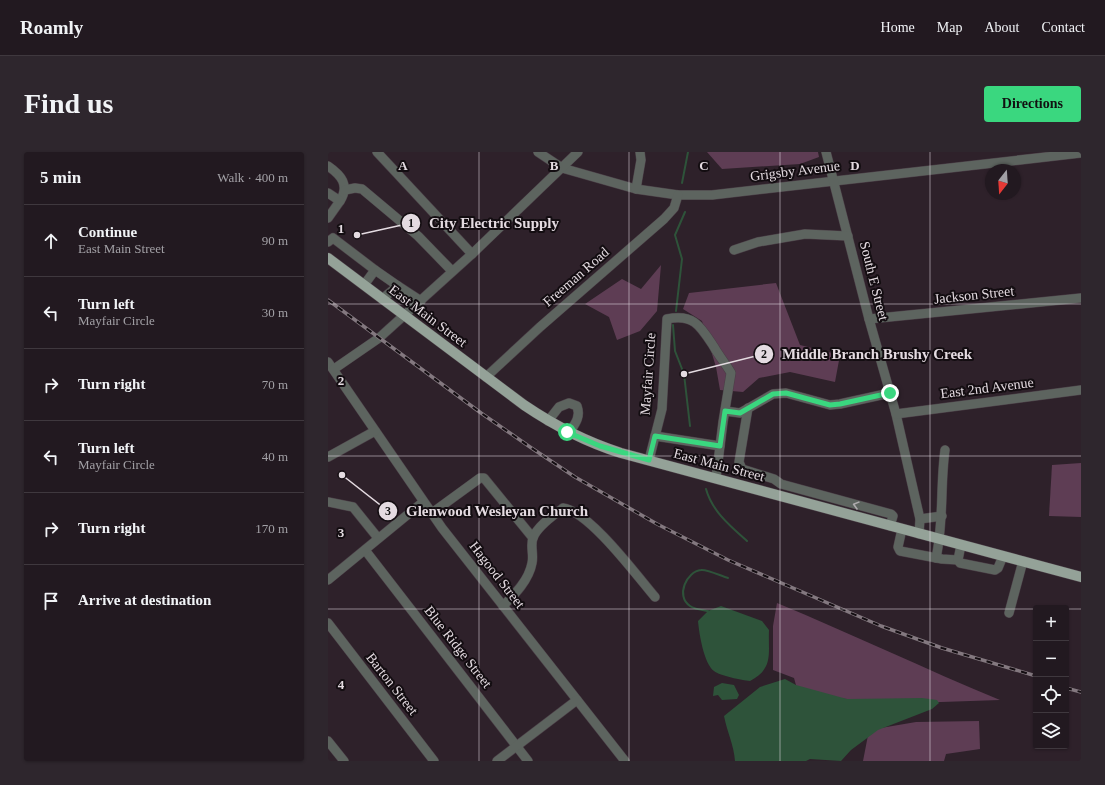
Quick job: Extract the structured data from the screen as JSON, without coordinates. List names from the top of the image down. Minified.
{"streets":{"main road":["East Main Street"],"street":["Grigsby Avenue","Freeman Road","South E Street","Jackson Street","Mayfair Circle","East 2nd Avenue","Hagood Street","Blue Ridge Street","Barton Street"]},"crossings":[["Grigsby Avenue","Freeman Road"],["Grigsby Avenue","South E Street"],["Freeman Road","East Main Street"],["South E Street","Jackson Street"],["South E Street","East Main Street"],["South E Street","East 2nd Avenue"],["East Main Street","Mayfair Circle"]],"places":["City Electric Supply","Middle Branch Brushy Creek","Glenwood Wesleyan Church"],"north":"bottom","page":{"header":"Roamly","nav":["Home","Map","About","Contact"],"buttons":"Directions","title":"Find us","heading":["5 min","Walk · 400 m"],"list":[["Continue","East Main Street","90 m"],["Turn left","Mayfair Circle","30 m"],["Turn right","70 m"],["Turn left","Mayfair Circle","40 m"],["Turn right","170 m"],"Arrive at destination"],"map_buttons":["+","−"]},"grid":{"columns":["A","B","C","D"],"rows":["1","2","3","4"]}}
